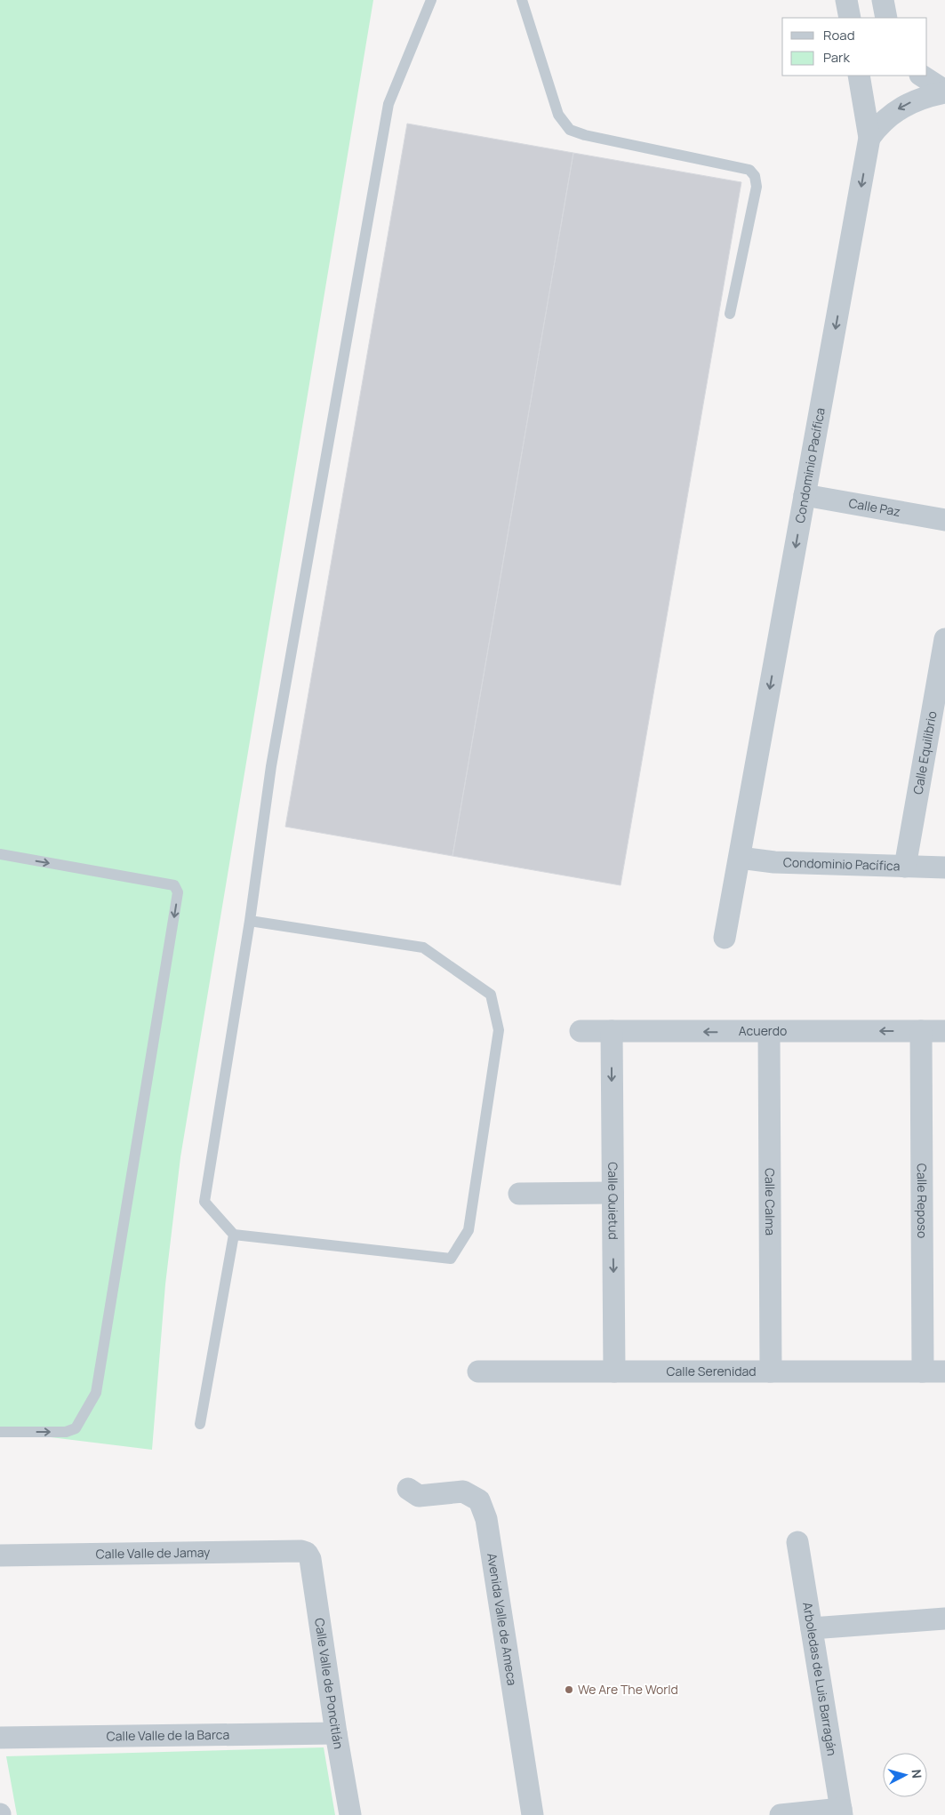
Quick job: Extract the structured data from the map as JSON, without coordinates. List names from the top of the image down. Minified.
{"streets":{"street":["Condominio Pacífica","Calle Paz","Calle Equilibrio","Acuerdo","Calle Quietud","Calle Reposo","Calle Calma","Calle Serenidad","Calle Valle de Jamay","Avenida Valle de Ameca","Arboledas de Luis Barragán","Calle Valle de Poncitlán","Calle Valle de la Barca"]},"crossings":[["Condominio Pacífica","Calle Paz"],["Condominio Pacífica","Calle Equilibrio"],["Acuerdo","Calle Quietud"],["Acuerdo","Calle Reposo"],["Acuerdo","Calle Calma"],["Calle Quietud","Calle Serenidad"],["Calle Reposo","Calle Serenidad"],["Calle Calma","Calle Serenidad"],["Calle Valle de Jamay","Calle Valle de Poncitlán"],["Calle Valle de Poncitlán","Calle Valle de la Barca"]],"one_way":["Condominio Pacífica","Acuerdo","Calle Quietud"],"places":["We Are The World"],"legend":["Road","Park"],"north":"right"}
